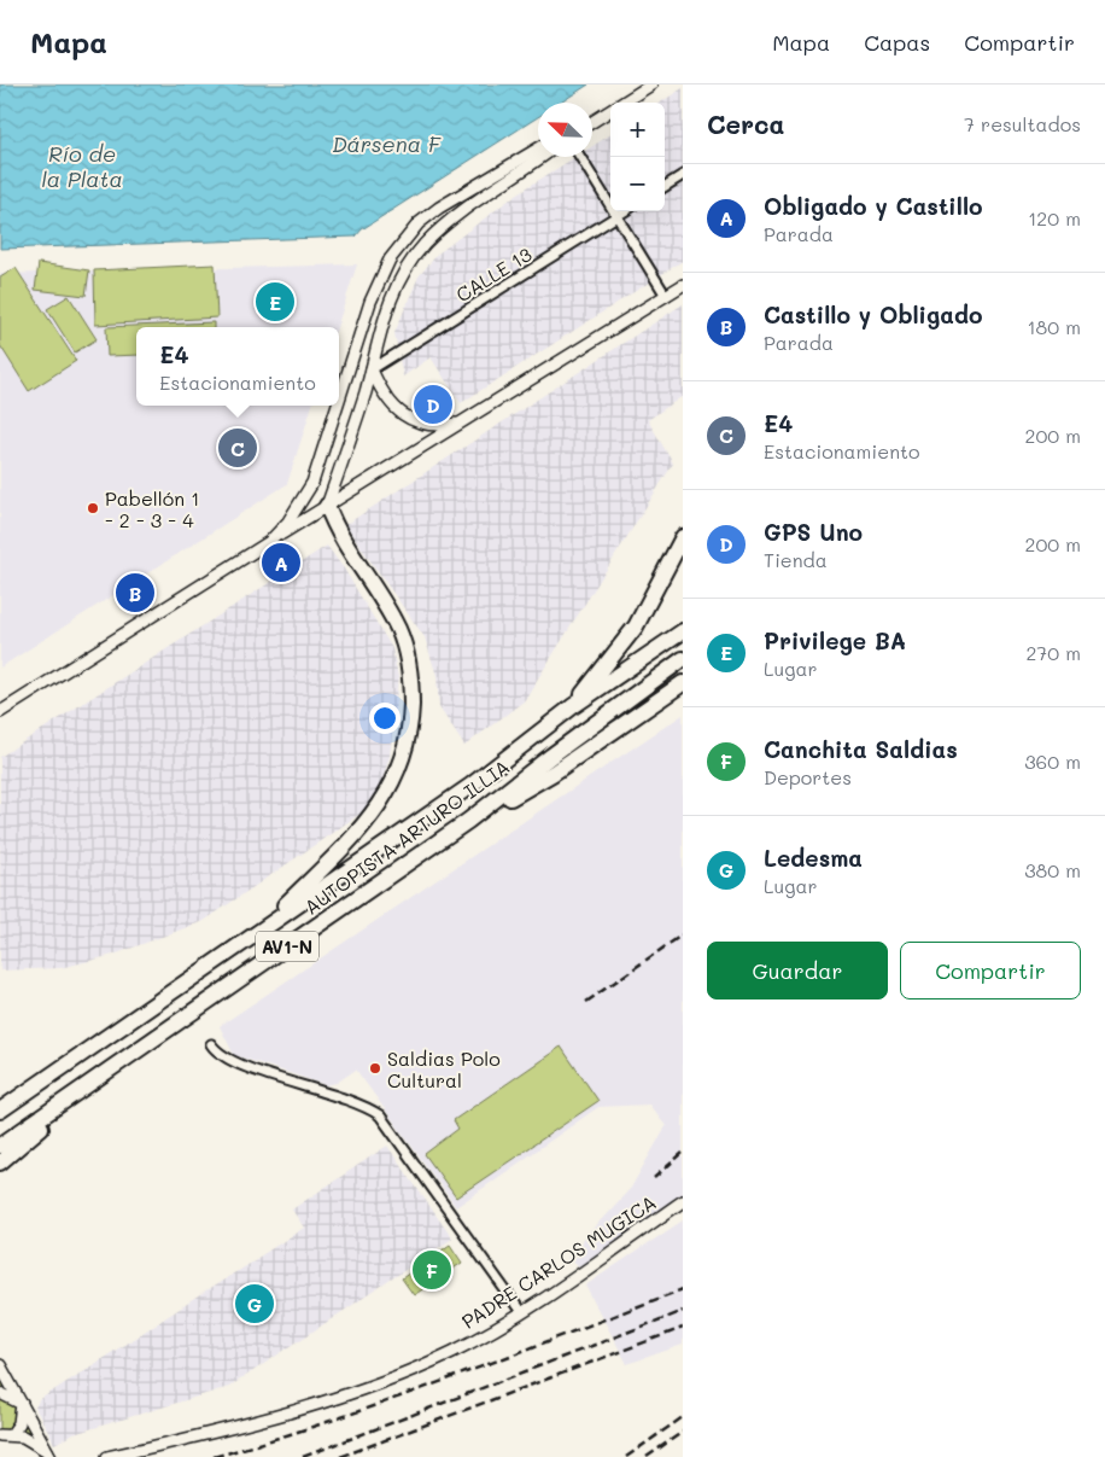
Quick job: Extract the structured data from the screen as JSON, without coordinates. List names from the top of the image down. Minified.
{"streets":{"highway":["AUTOPISTA ARTURO ILLIA","AV1-N"],"main road":["PADRE CARLOS MUGICA"],"street":["CALLE 13"]},"water":["Dársena F","Río de la Plata"],"places":["Pabellón 1 - 2 - 3 - 4","Saldias Polo Cultural"],"north":"top left","page":{"header":"Mapa","nav":["Mapa","Capas","Compartir"],"heading":["Cerca","7 resultados"],"map_buttons":["+","−"],"list":[{"mark":"A","name":"Obligado y Castillo","note":"Parada","value":"120 m"},{"mark":"B","name":"Castillo y Obligado","note":"Parada","value":"180 m"},{"mark":"C","name":"E4","note":"Estacionamiento","value":"200 m"},{"mark":"D","name":"GPS Uno","note":"Tienda","value":"200 m"},{"mark":"E","name":"Privilege BA","note":"Lugar","value":"270 m"},{"mark":"F","name":"Canchita Saldias","note":"Deportes","value":"360 m"},{"mark":"G","name":"Ledesma","note":"Lugar","value":"380 m"}],"pins":["E","D","C","A","B","F","G"],"popup":["E4","Estacionamiento"],"buttons":["Guardar","Compartir"]}}
